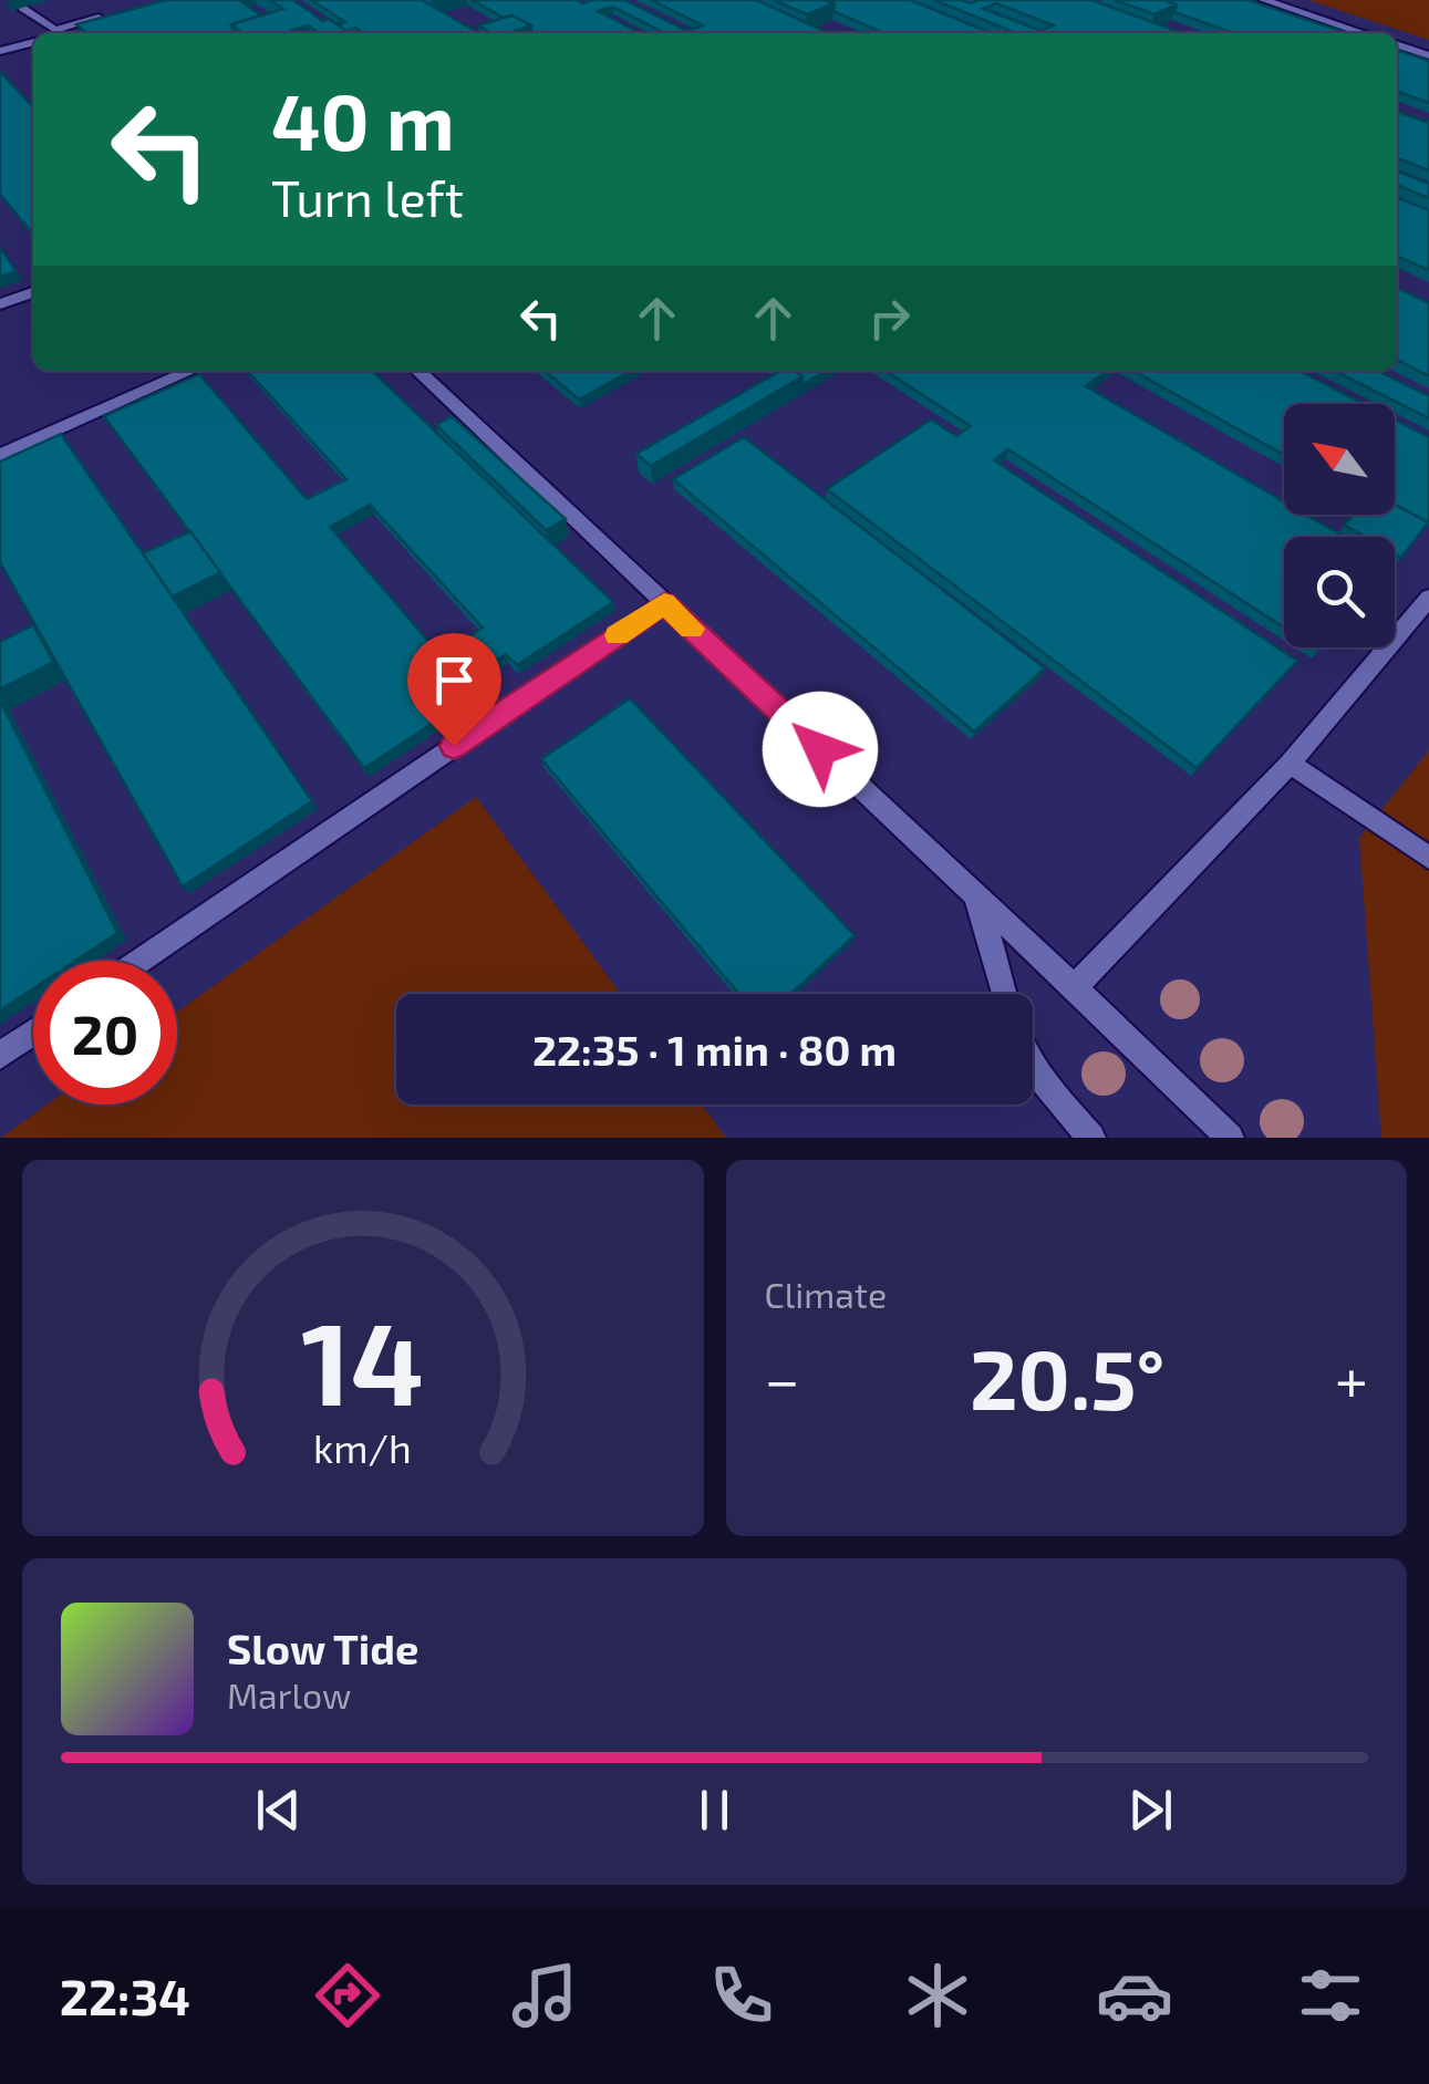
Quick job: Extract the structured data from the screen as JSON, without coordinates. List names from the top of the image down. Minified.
{"north":"top left","page":{"turn":["40 m","Turn left"],"limit":"20","trip":"22:35 · 1 min · 80 m","tile":"Climate","heat":["−","20.5°","+"],"song":["Slow Tide","Marlow"],"tabs":"22:34","gauge":["14","km/h"]}}
